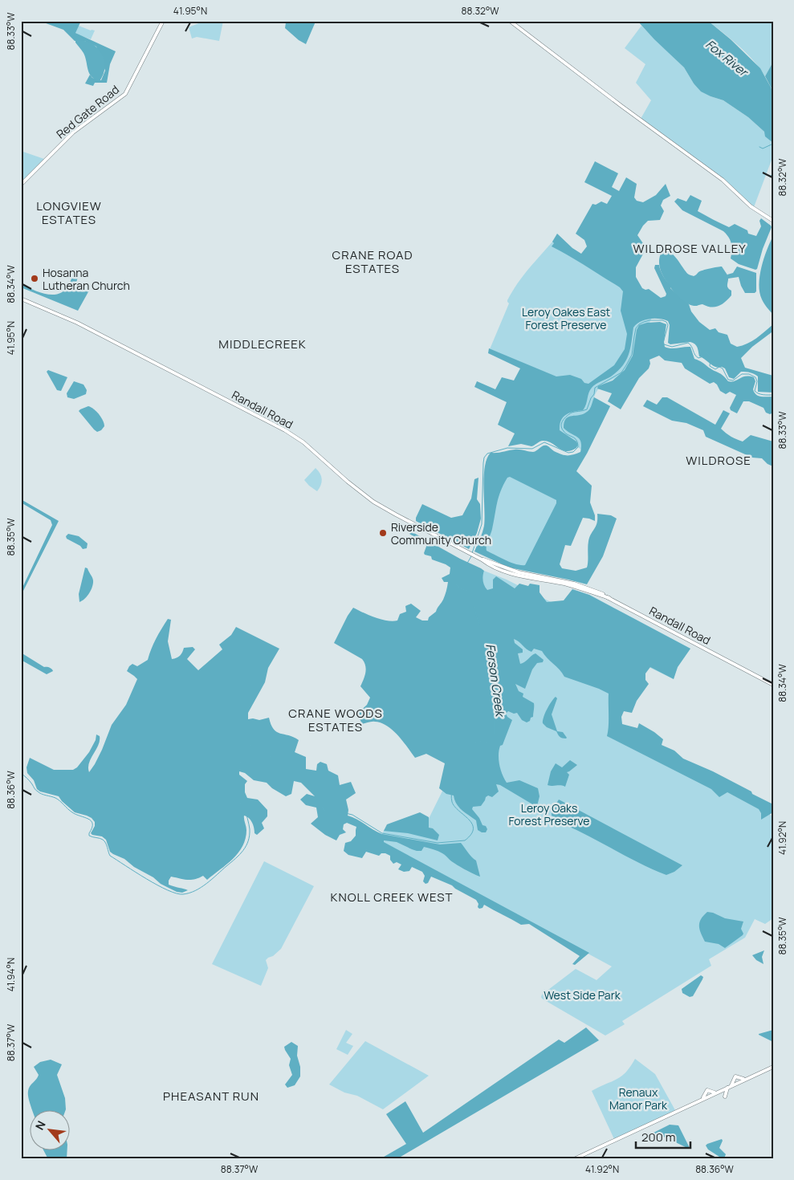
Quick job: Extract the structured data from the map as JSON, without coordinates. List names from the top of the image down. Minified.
{"streets":{"main road":["Red Gate Road","Randall Road"]},"districts":["LONGVIEW ESTATES","WILDROSE VALLEY","CRANE ROAD ESTATES","MIDDLECREEK","WILDROSE","CRANE WOODS ESTATES","KNOLL CREEK WEST","PHEASANT RUN"],"water":["Fox River","Ferson Creek"],"parks":["Leroy Oakes East Forest Preserve","Leroy Oaks Forest Preserve","West Side Park","Renaux Manor Park"],"places":["Hosanna Lutheran Church","Riverside Community Church"],"scale_bar":"200 m","north":"top left","coordinates":["41.95°N","88.32°W","88.33°W","88.34°W","88.35°W","88.36°W","41.92°N","41.94°N","88.37°W"]}
